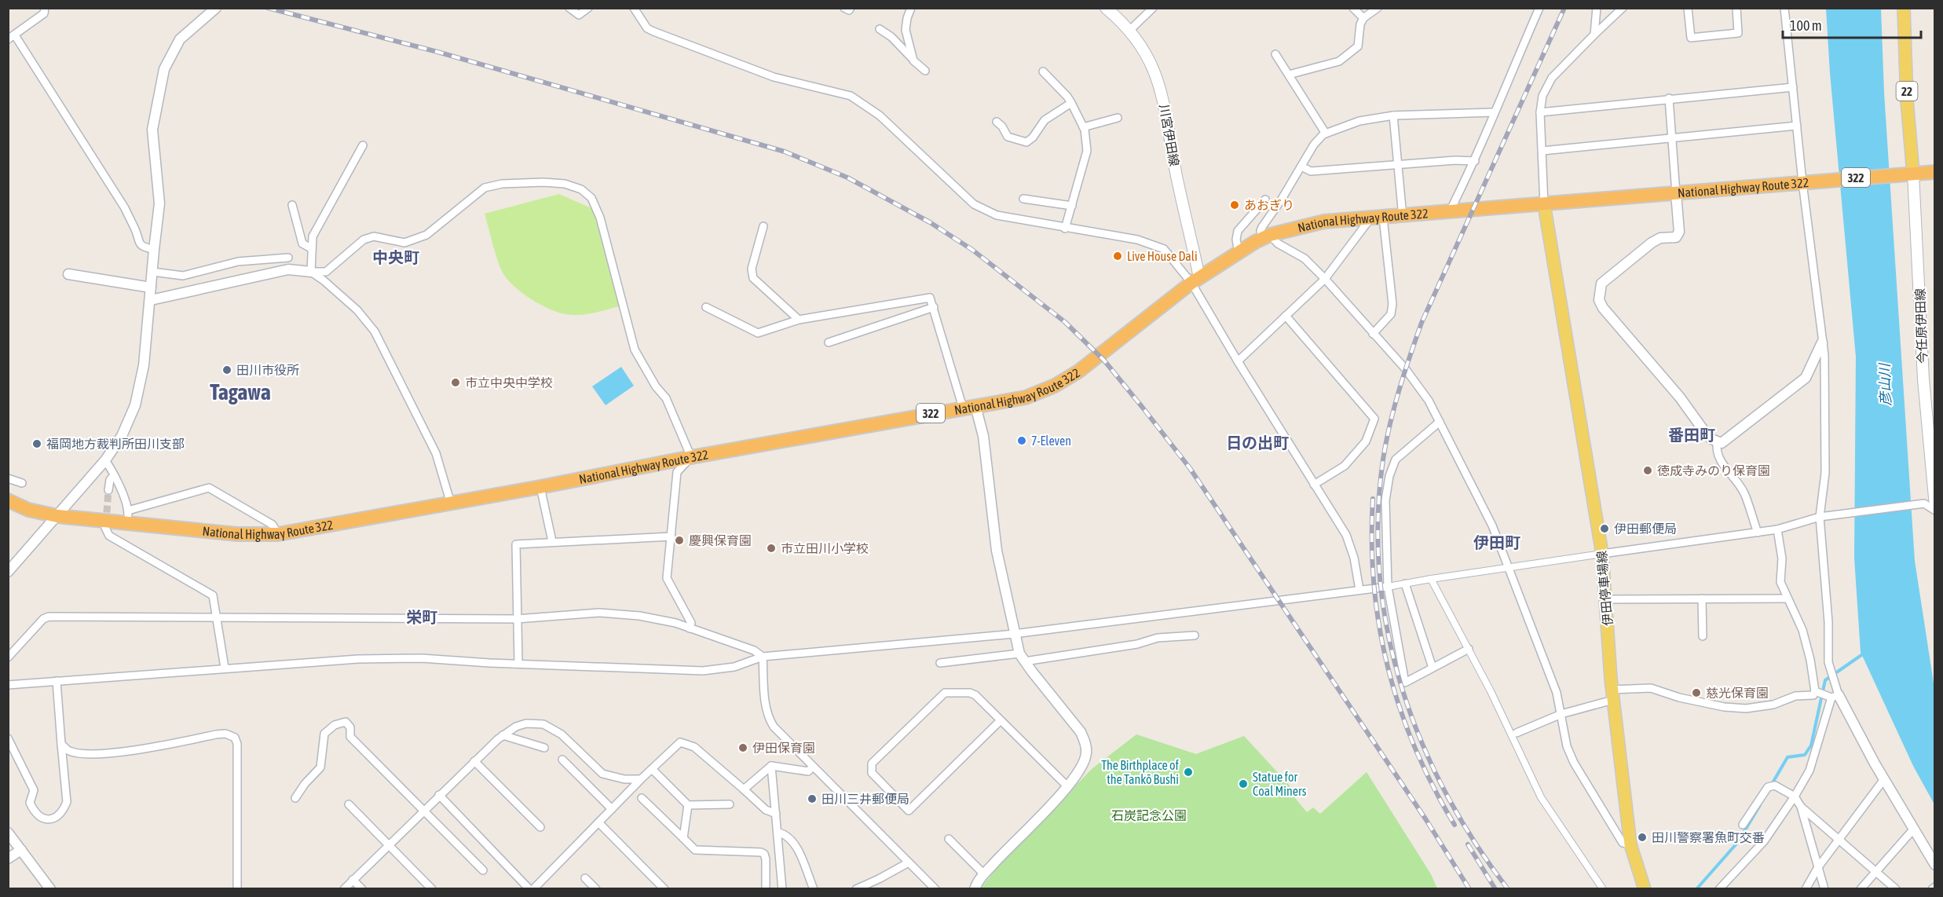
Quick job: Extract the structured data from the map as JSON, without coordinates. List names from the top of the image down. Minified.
{"streets":{"highway":["322","National Highway Route 322"],"main road":["22","川宮伊田線","今任原伊田線","伊田停車場線"]},"crossings":[["22","National Highway Route 322"],["22","今任原伊田線"],["川宮伊田線","National Highway Route 322"],["National Highway Route 322","今任原伊田線"],["National Highway Route 322","伊田停車場線"]],"districts":["中央町","Tagawa","番田町","日の出町","伊田町","栄町"],"water":["彦山川"],"parks":["石炭記念公園"],"places":["あおぎり","Live House Dali","田川市役所","市立中央中学校","7-Eleven","福岡地方裁判所田川支部","徳成寺みのり保育園","伊田郵便局","慶興保育園","市立田川小学校","慈光保育園","伊田保育園","The Birthplace of the Tankō Bushi","Statue for Coal Miners","田川三井郵便局","田川警察署魚町交番"],"scale_bar":"100 m"}
